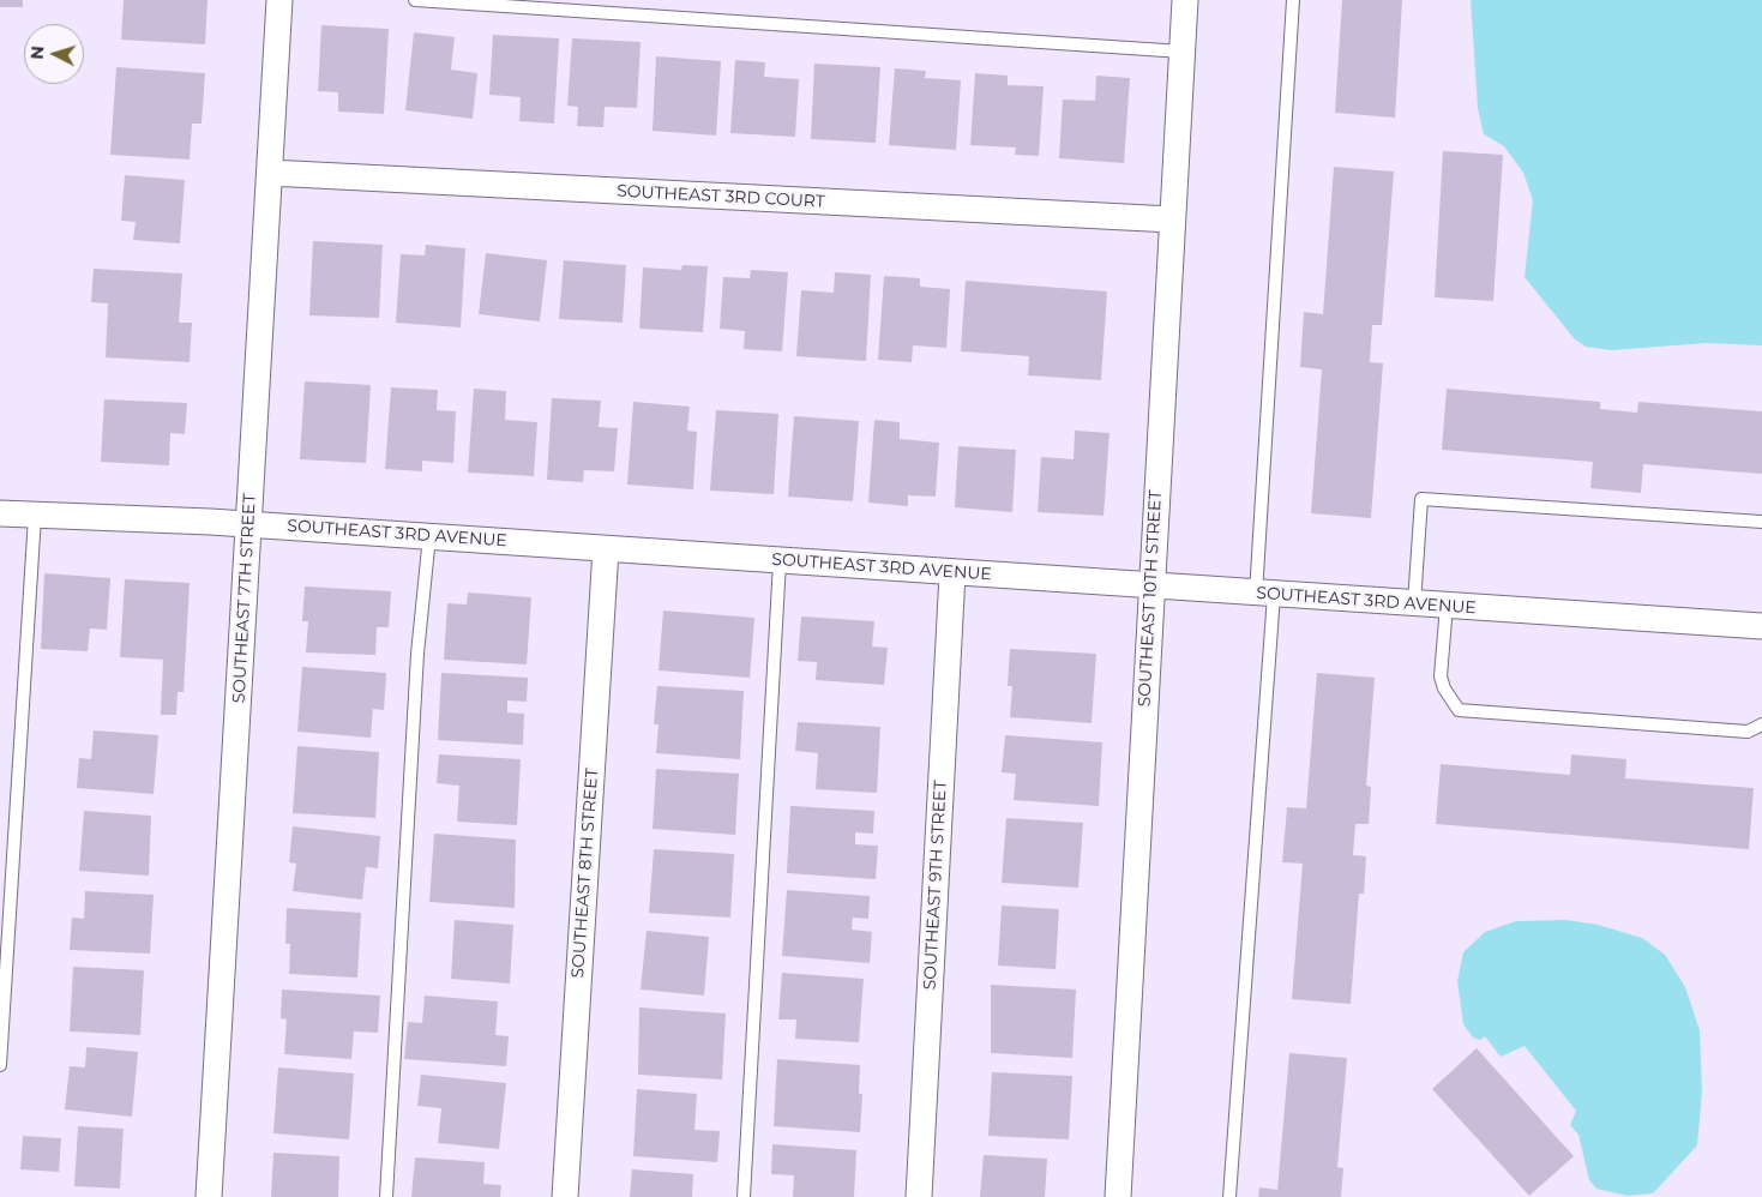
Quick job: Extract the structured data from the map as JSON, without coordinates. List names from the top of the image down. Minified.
{"streets":{"street":["SOUTHEAST 3RD COURT","SOUTHEAST 3RD AVENUE","SOUTHEAST 7TH STREET","SOUTHEAST 10TH STREET","SOUTHEAST 8TH STREET","SOUTHEAST 9TH STREET"]},"crossings":[["SOUTHEAST 3RD COURT","SOUTHEAST 7TH STREET"],["SOUTHEAST 3RD COURT","SOUTHEAST 10TH STREET"],["SOUTHEAST 3RD AVENUE","SOUTHEAST 7TH STREET"],["SOUTHEAST 3RD AVENUE","SOUTHEAST 10TH STREET"],["SOUTHEAST 3RD AVENUE","SOUTHEAST 8TH STREET"],["SOUTHEAST 3RD AVENUE","SOUTHEAST 9TH STREET"]],"north":"left"}
